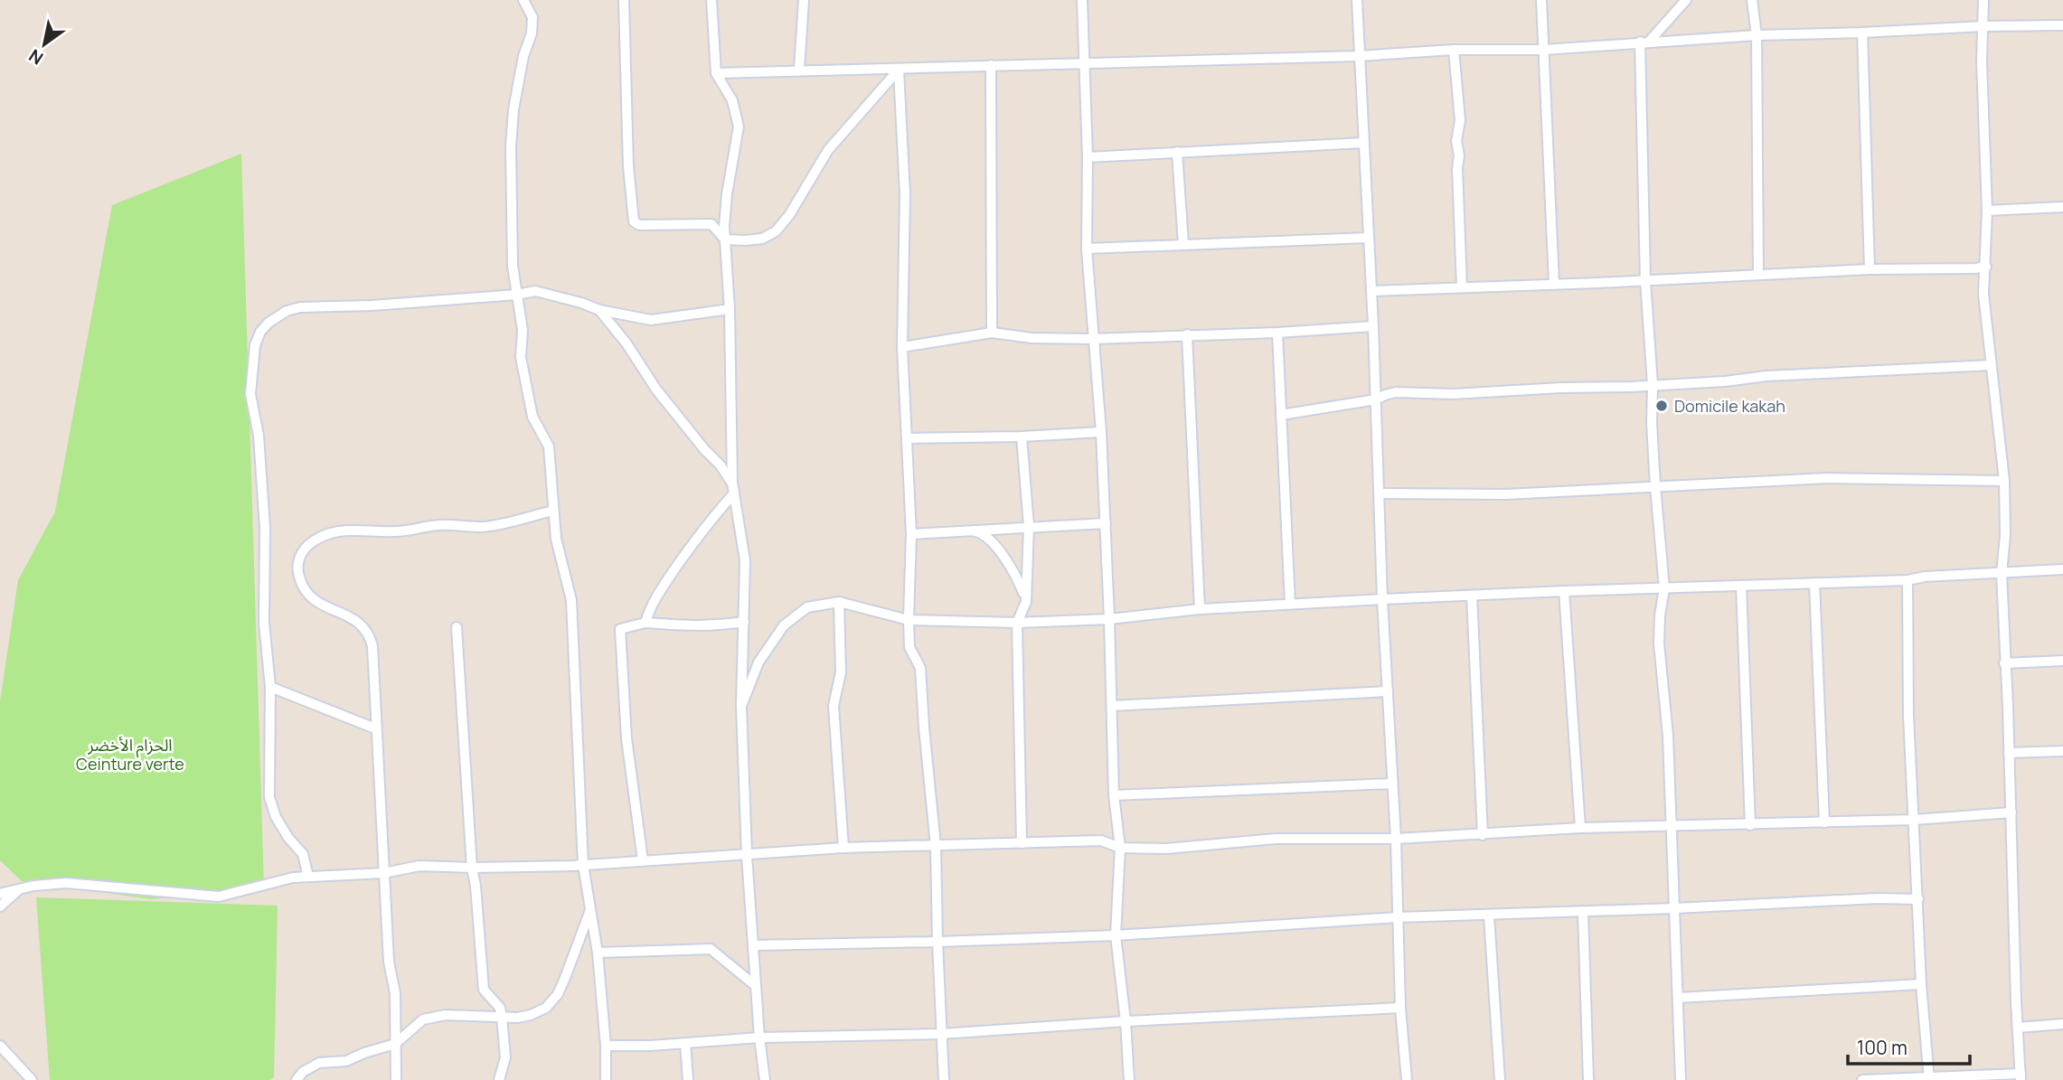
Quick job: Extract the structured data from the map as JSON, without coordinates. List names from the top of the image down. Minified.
{"parks":["الحزام الأخضر Ceinture verte"],"places":["Domicile kakah"],"scale_bar":"100 m","north":"bottom left"}
